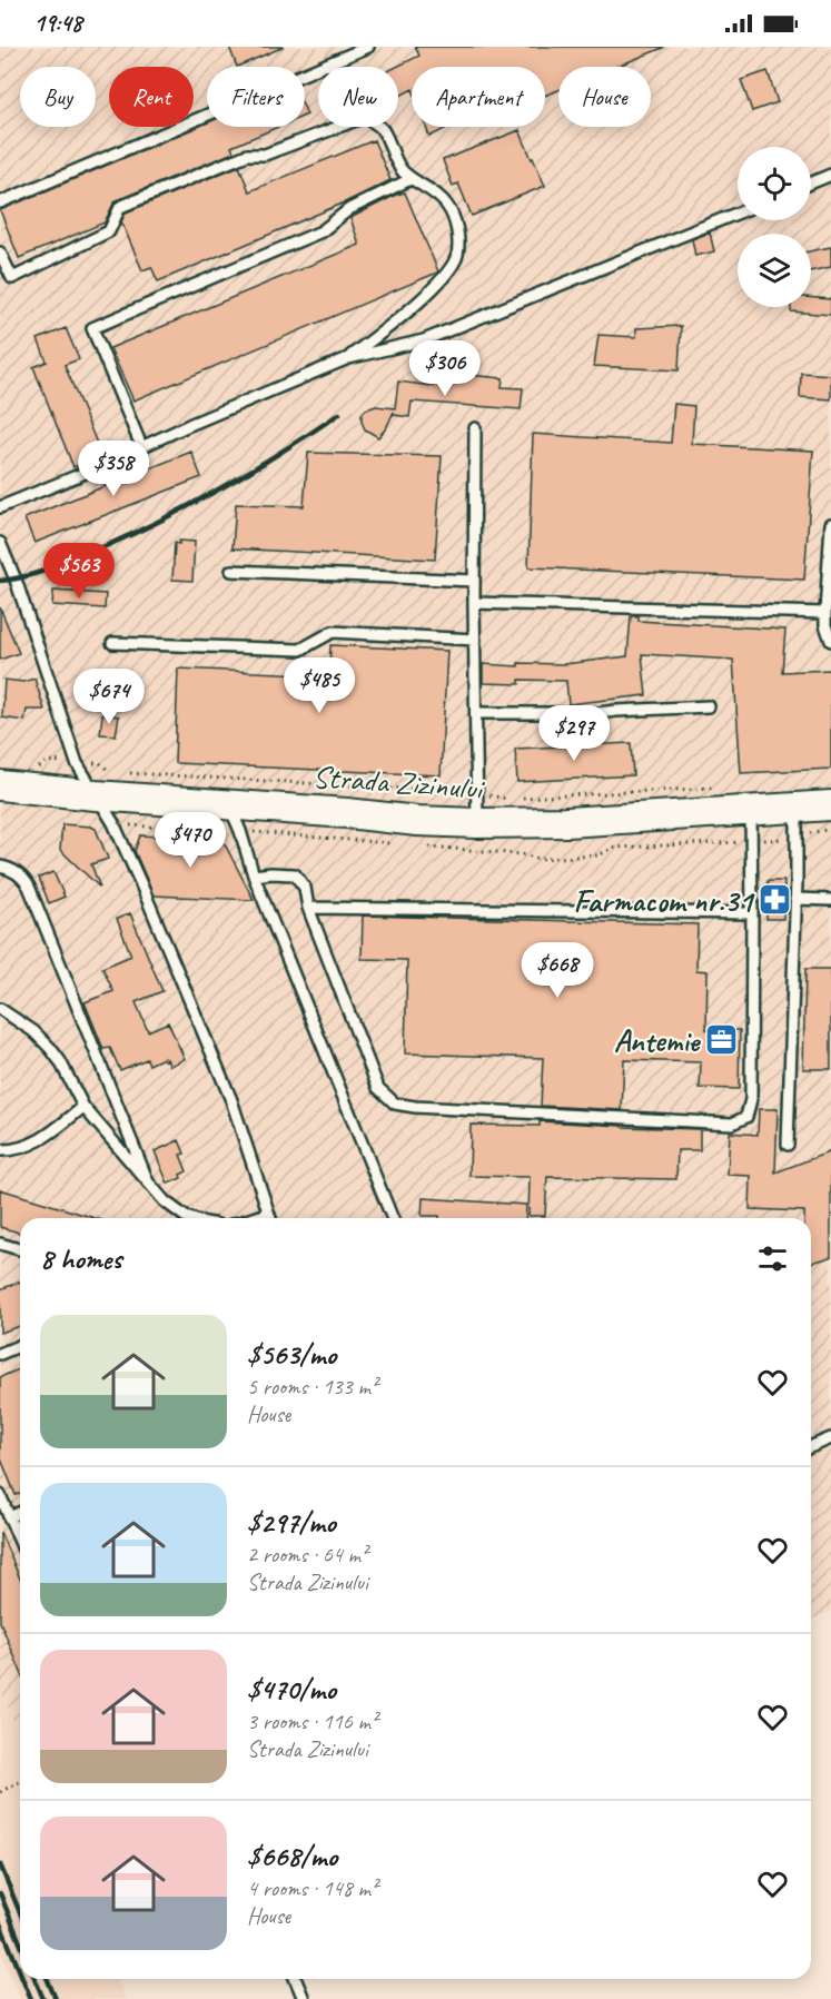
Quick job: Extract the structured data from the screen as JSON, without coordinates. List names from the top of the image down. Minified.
{"streets":{"main road":["Strada Zizinului"]},"places":{"pharmacy":["Farmacom nr.31"],"office":["Antemie"]},"page":{"status":"19:48","chip":["Buy","Rent","Filters","New","Apartment","House"],"price":["$306","$358","$563","$485","$674","$297","$470","$668"],"heading":"8 homes","list":[{"name":"$563/mo","note":"5 rooms · 133 m² · House"},{"name":"$297/mo","note":"2 rooms · 64 m² · Strada Zizinului"},{"name":"$470/mo","note":"3 rooms · 116 m² · Strada Zizinului"},{"name":"$668/mo","note":"4 rooms · 148 m² · House"}]}}
